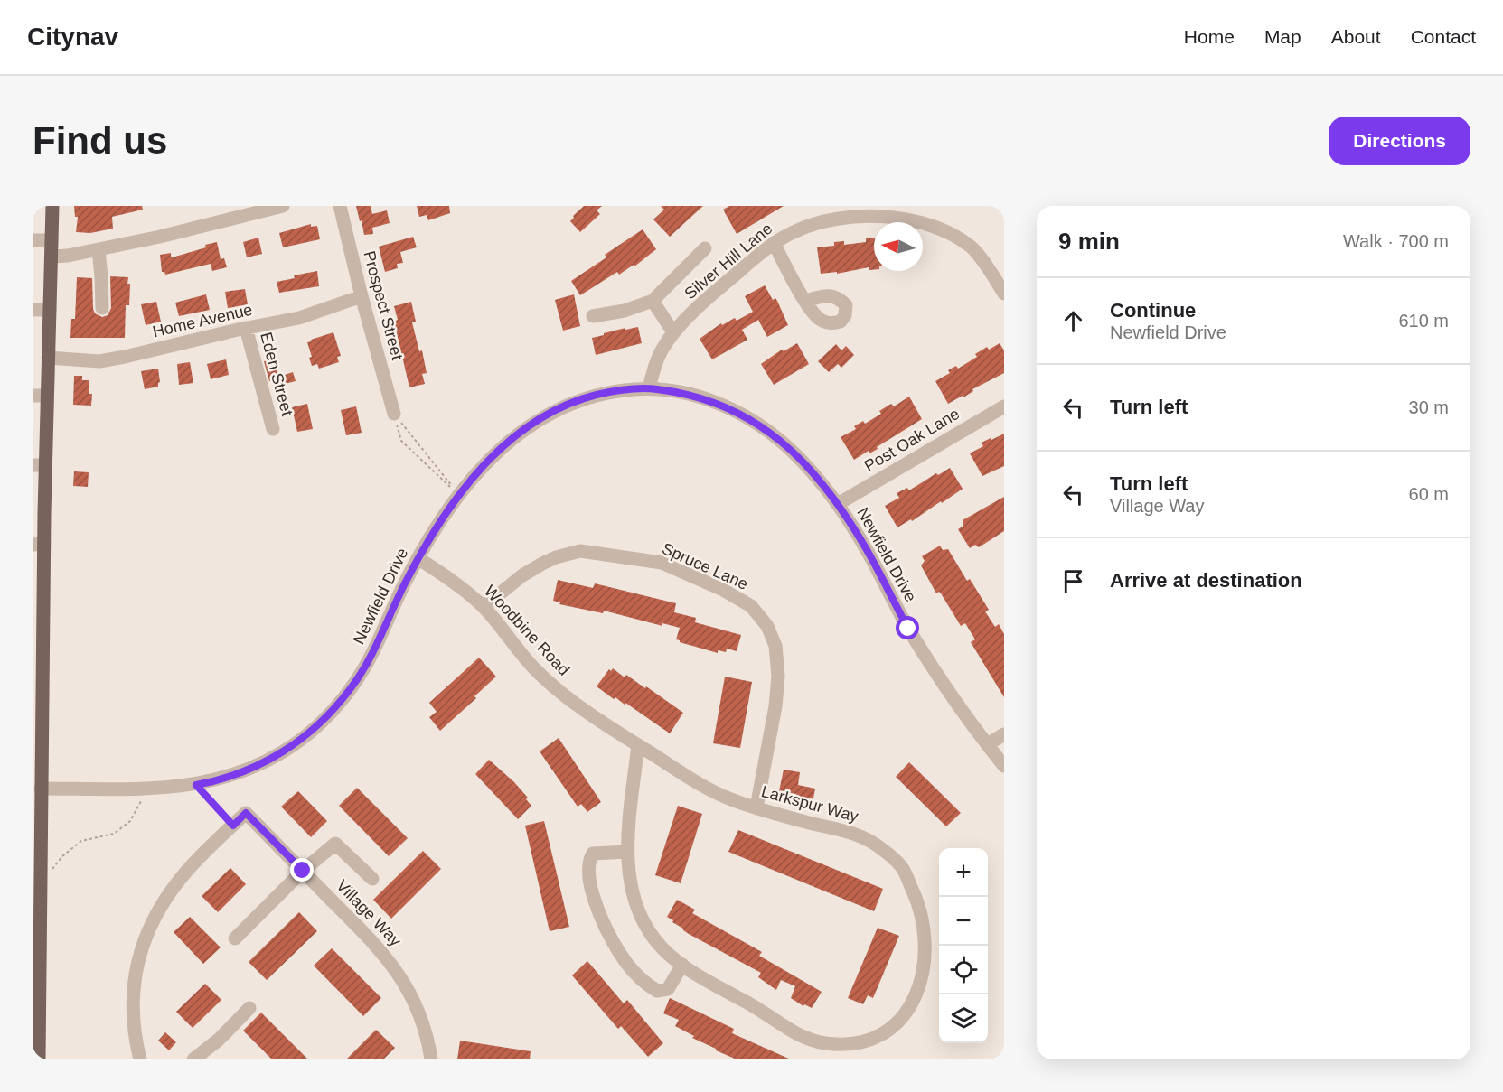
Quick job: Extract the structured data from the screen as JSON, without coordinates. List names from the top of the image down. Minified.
{"streets":{"street":["Silver Hill Lane","Prospect Street","Home Avenue","Eden Street","Post Oak Lane","Newfield Drive","Spruce Lane","Woodbine Road","Larkspur Way","Village Way"]},"crossings":[["Silver Hill Lane","Newfield Drive"],["Prospect Street","Home Avenue"],["Home Avenue","Eden Street"],["Post Oak Lane","Newfield Drive"],["Newfield Drive","Woodbine Road"],["Spruce Lane","Woodbine Road"],["Spruce Lane","Larkspur Way"],["Woodbine Road","Larkspur Way"]],"north":"left","page":{"header":"Citynav","nav":["Home","Map","About","Contact"],"buttons":"Directions","title":"Find us","heading":["9 min","Walk · 700 m"],"list":[["Continue","Newfield Drive","610 m"],["Turn left","30 m"],["Turn left","Village Way","60 m"],"Arrive at destination"],"map_buttons":["+","−"]}}
